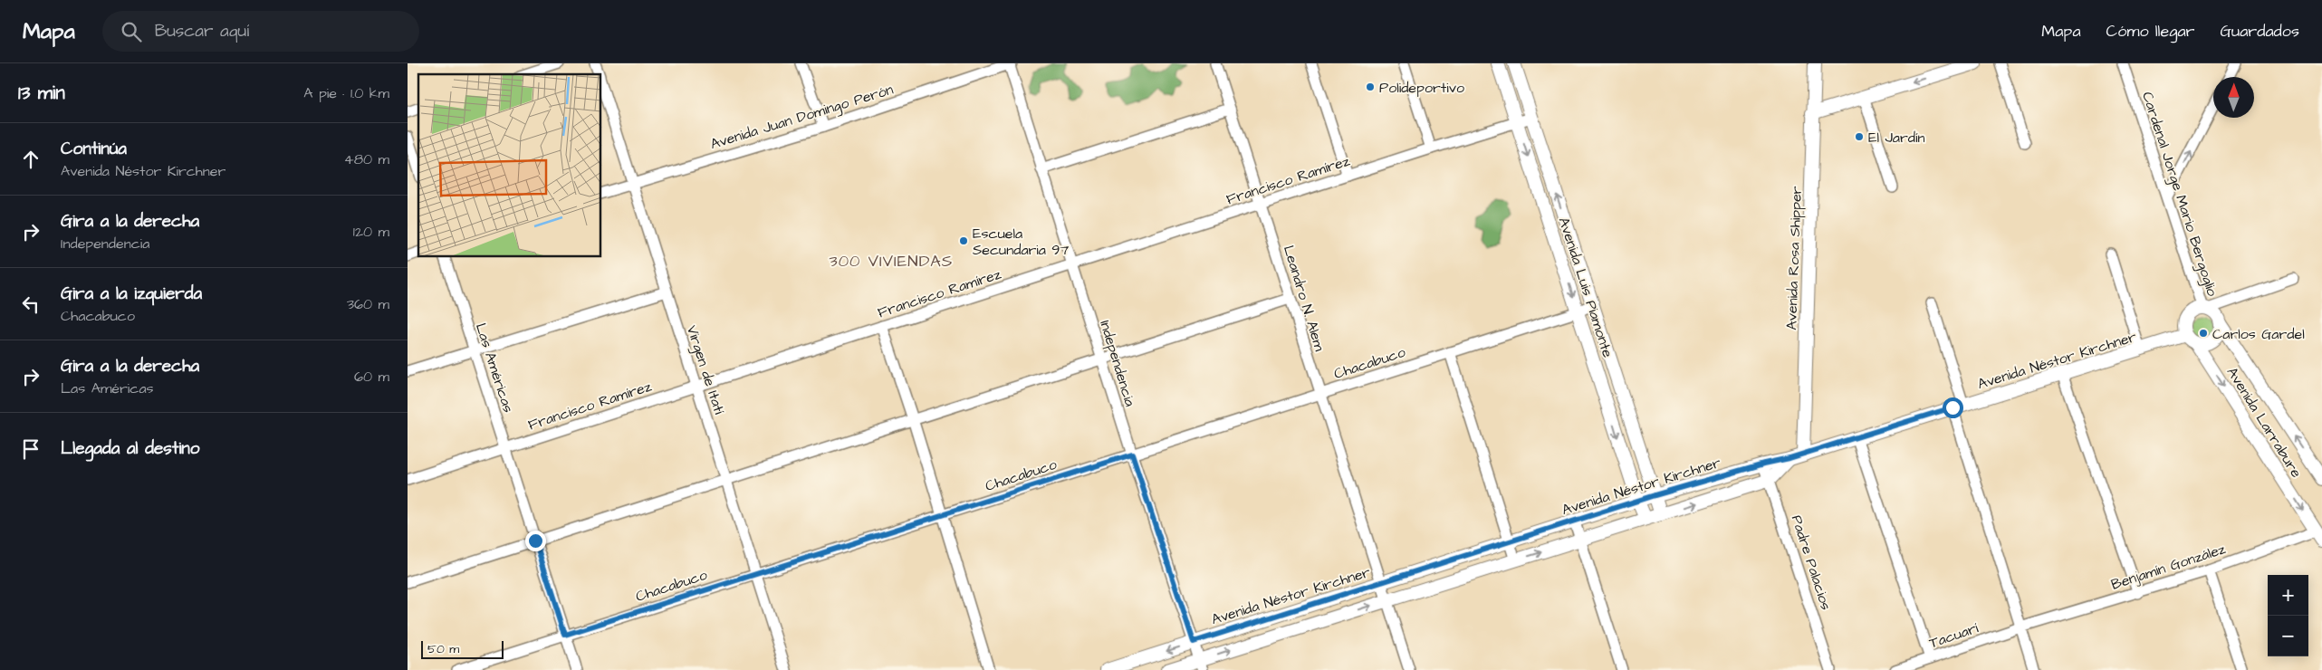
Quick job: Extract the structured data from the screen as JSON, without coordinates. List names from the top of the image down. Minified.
{"streets":{"street":["Avenida Juan Domingo Perón","Francisco Ramírez","Cardenal Jorge Mario Bergoglio","Avenida Rosa Shipper","Avenida Luis Piamonte","Leandro N. Alem","Avenida Néstor Kirchner","Chacabuco","Independencia","Las Américas","Virgen de Itatí","Avenida Larrabure","Padre Palacios","Benjamín González","Tacuarí"]},"crossings":[["Avenida Juan Domingo Perón","Independencia"],["Avenida Juan Domingo Perón","Virgen de Itatí"],["Francisco Ramírez","Avenida Luis Piamonte"],["Francisco Ramírez","Leandro N. Alem"],["Francisco Ramírez","Independencia"],["Francisco Ramírez","Las Américas"],["Francisco Ramírez","Virgen de Itatí"],["Cardenal Jorge Mario Bergoglio","Avenida Néstor Kirchner"],["Cardenal Jorge Mario Bergoglio","Avenida Larrabure"],["Avenida Rosa Shipper","Avenida Néstor Kirchner"],["Avenida Luis Piamonte","Avenida Néstor Kirchner"],["Avenida Luis Piamonte","Chacabuco"],["Leandro N. Alem","Avenida Néstor Kirchner"],["Leandro N. Alem","Chacabuco"],["Avenida Néstor Kirchner","Independencia"],["Avenida Néstor Kirchner","Avenida Larrabure"],["Avenida Néstor Kirchner","Padre Palacios"],["Chacabuco","Independencia"],["Chacabuco","Las Américas"],["Chacabuco","Virgen de Itatí"],["Avenida Larrabure","Benjamín González"],["Benjamín González","Tacuarí"]],"districts":["300 VIVIENDAS"],"places":["Polideportivo","El Jardín","Escuela Secundaria 97","Carlos Gardel"],"scale_bar":"50 m","north":"top","page":{"header":"Mapa","search":"Buscar aquí","nav":["Mapa","Cómo llegar","Guardados"],"heading":["13 min","A pie · 1.0 km"],"list":[["Continúa","Avenida Néstor Kirchner","480 m"],["Gira a la derecha","Independencia","120 m"],["Gira a la izquierda","Chacabuco","360 m"],["Gira a la derecha","Las Américas","60 m"],"Llegada al destino"],"map_buttons":["+","−"],"scale":"50 m"}}
